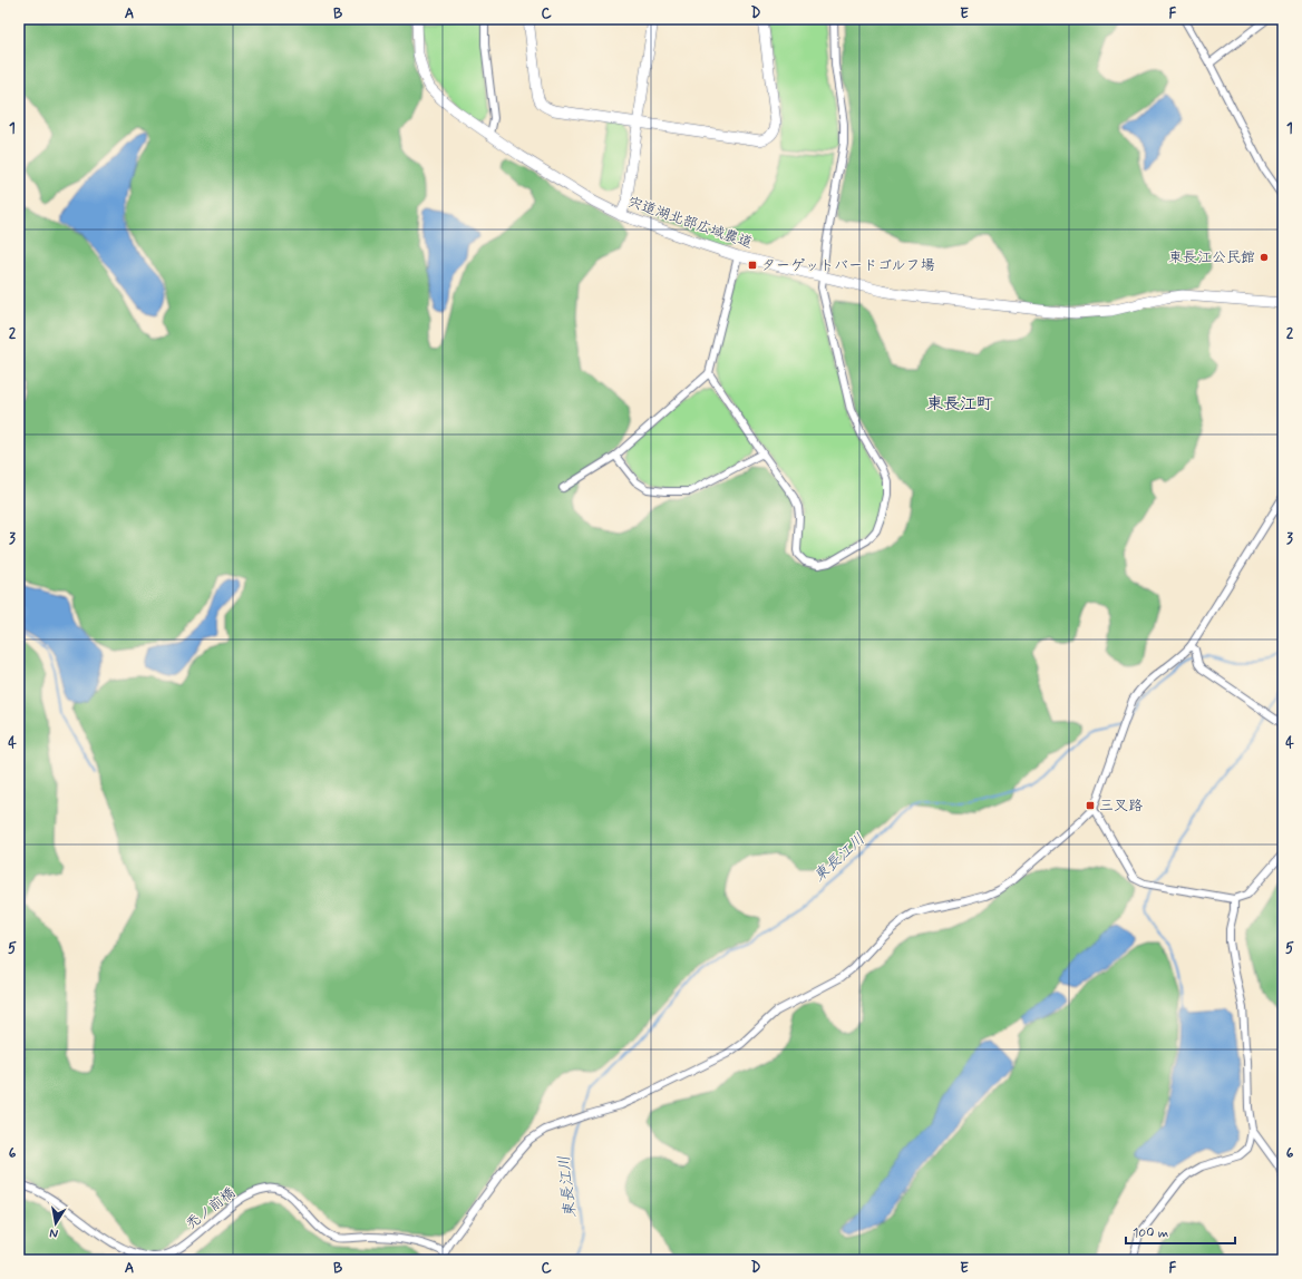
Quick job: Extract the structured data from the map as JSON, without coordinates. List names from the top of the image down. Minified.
{"streets":{"street":["宍道湖北部広域農道","禿ノ前橋"]},"districts":["東長江町"],"water":["東長江川"],"places":{"other":["東長江公民館"],"transit":["ターゲットバードゴルフ場","三叉路"]},"scale_bar":"100 m","north":"bottom","grid":{"columns":["A","B","C","D","E","F"],"rows":["1","2","3","4","5","6"]}}
